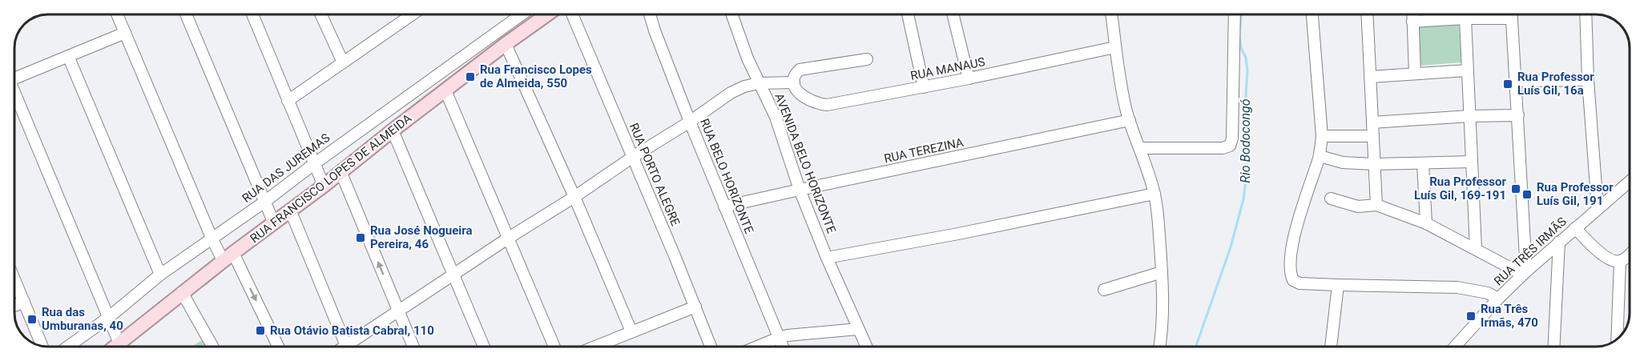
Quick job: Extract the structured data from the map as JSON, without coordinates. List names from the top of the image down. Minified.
{"streets":{"main road":["RUA FRANCISCO LOPES DE ALMEIDA"],"street":["RUA MANAUS","RUA TEREZINA","AVENIDA BELO HORIZONTE","RUA DAS JUREMAS","RUA PORTO ALEGRE","RUA BELO HORIZONTE","RUA TRÊS IRMÃS"]},"crossings":[["RUA TEREZINA","AVENIDA BELO HORIZONTE"],["RUA TEREZINA","RUA BELO HORIZONTE"]],"water":["Rio Bodocongó"],"places":{"transit":["Rua Francisco Lopes de Almeida, 550","Rua Professor Luís Gil, 16a","Rua Professor Luís Gil, 169-191","Rua Professor Luís Gil, 191","Rua José Nogueira Pereira, 46","Rua Três Irmãs, 470","Rua das Umburanas, 40","Rua Otávio Batista Cabral, 110"]}}
